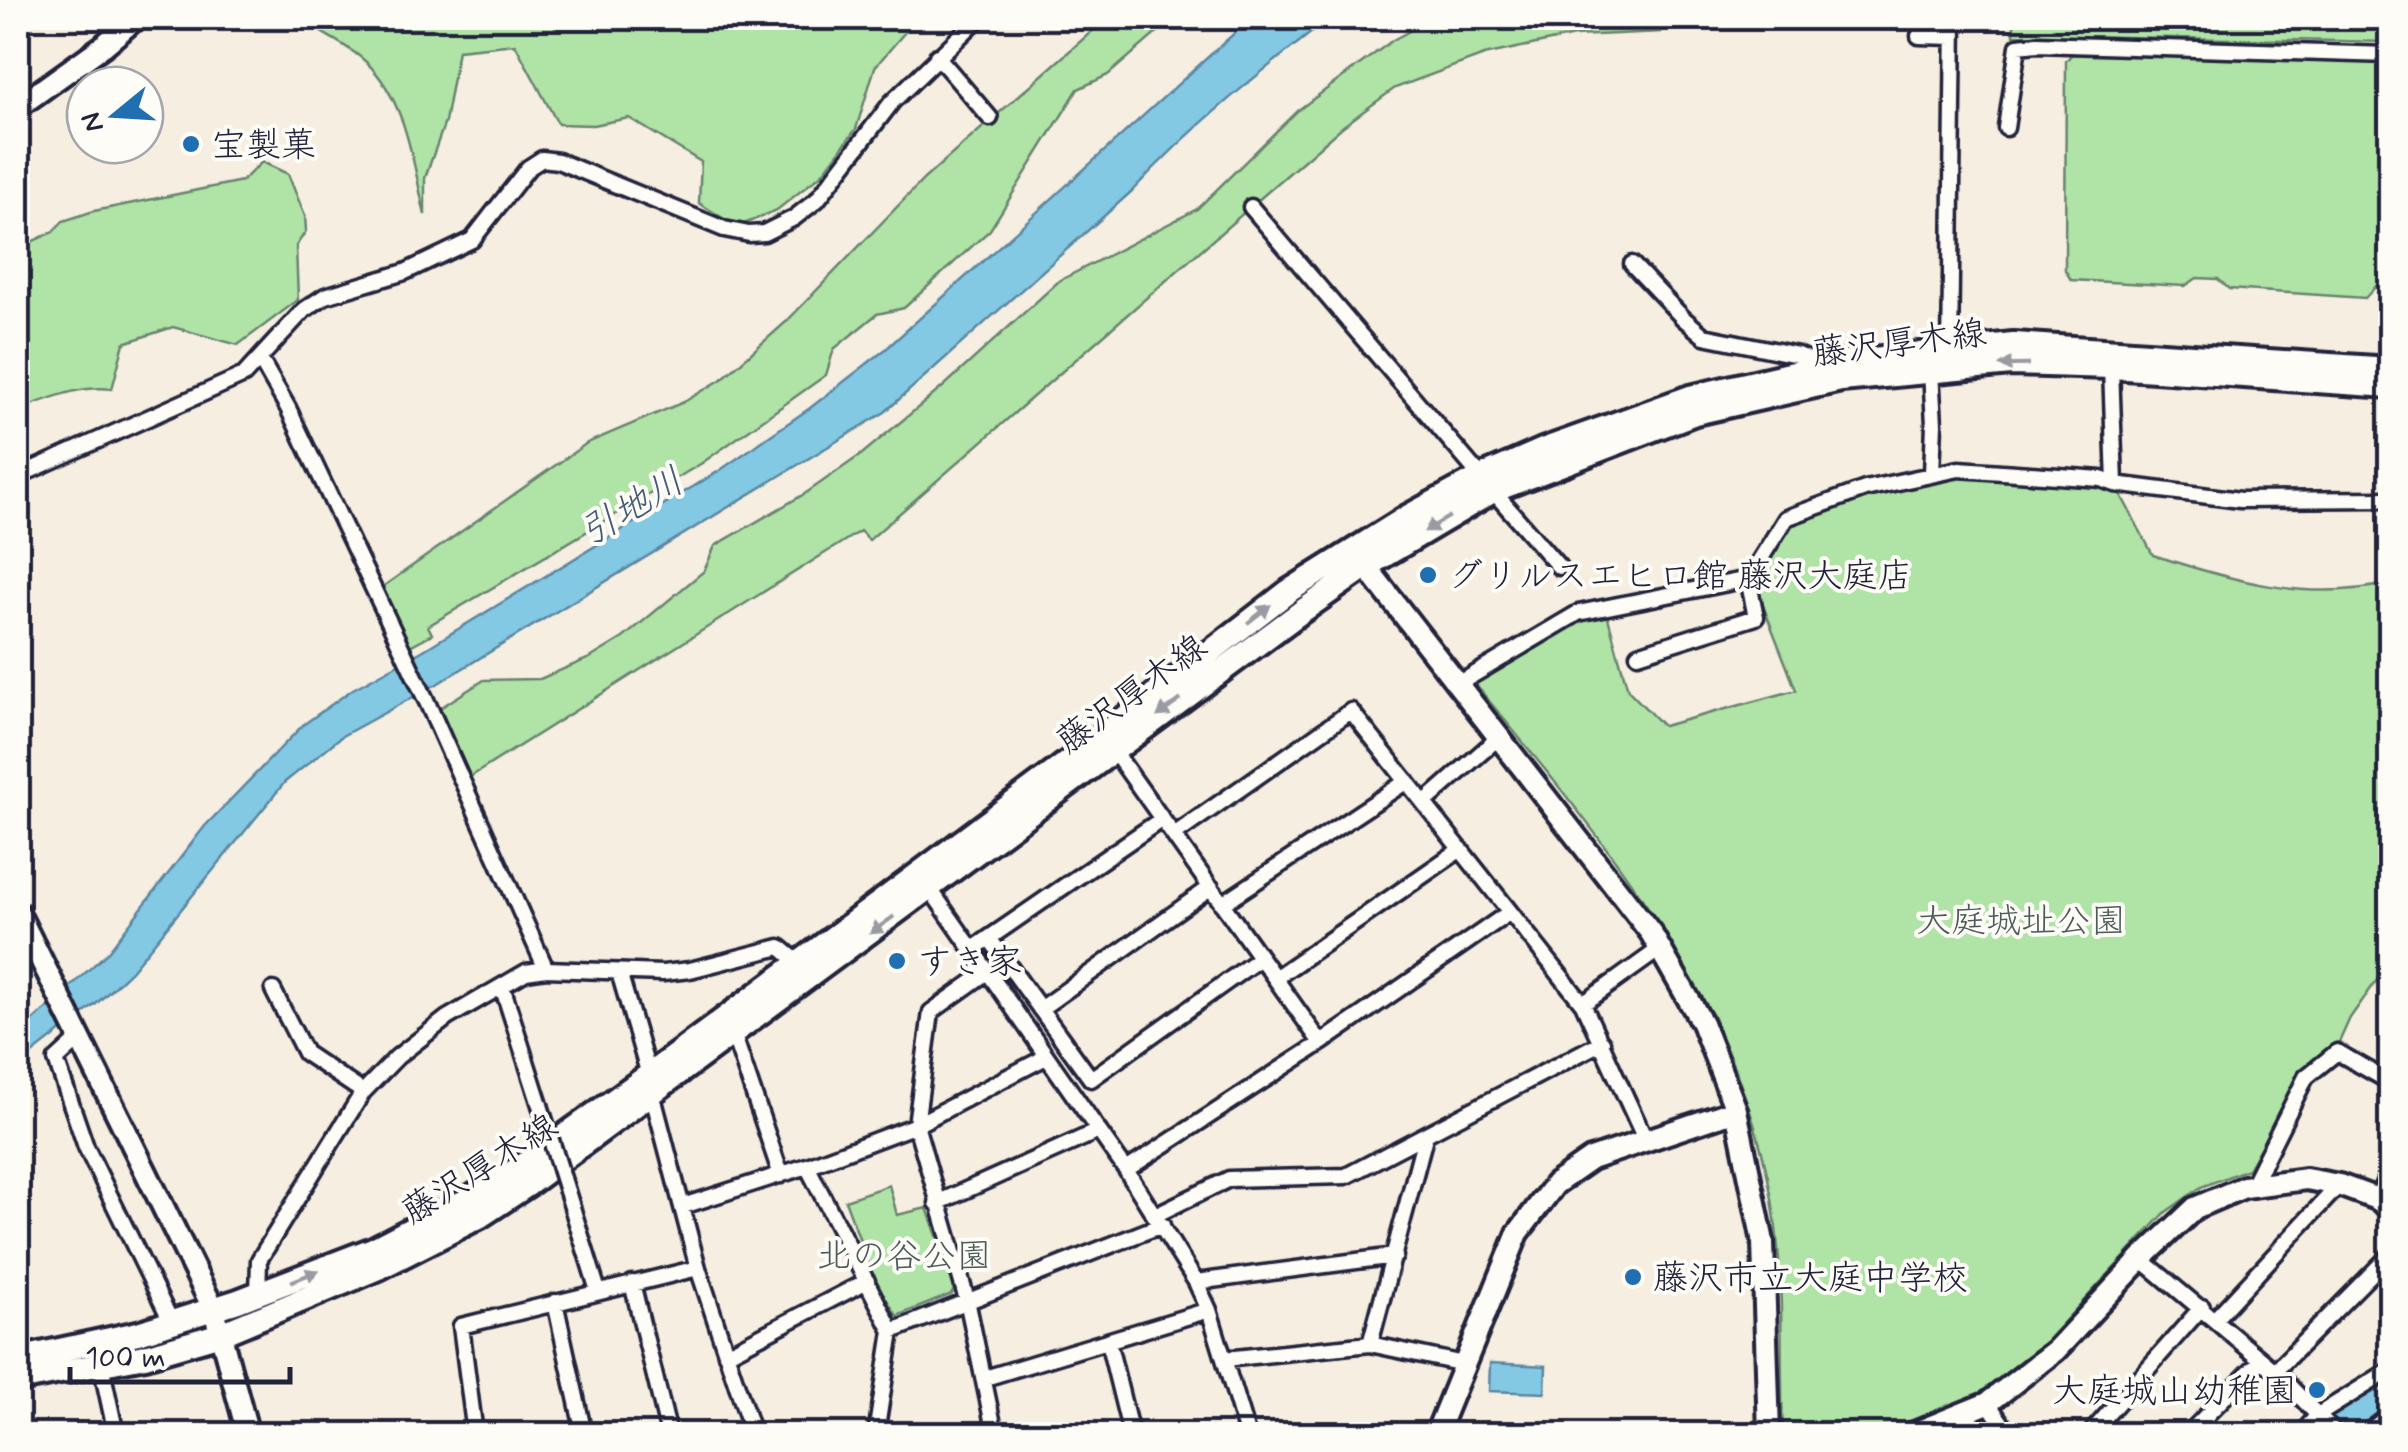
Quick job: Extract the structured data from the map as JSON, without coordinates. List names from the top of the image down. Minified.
{"streets":{"main road":["藤沢厚木線"]},"water":["引地川"],"parks":["大庭城址公園","北の谷公園"],"places":["宝製菓","グリルスエヒロ館 藤沢大庭店","すき家","藤沢市立大庭中学校","大庭城山幼稚園"],"scale_bar":"100 m","north":"left"}
